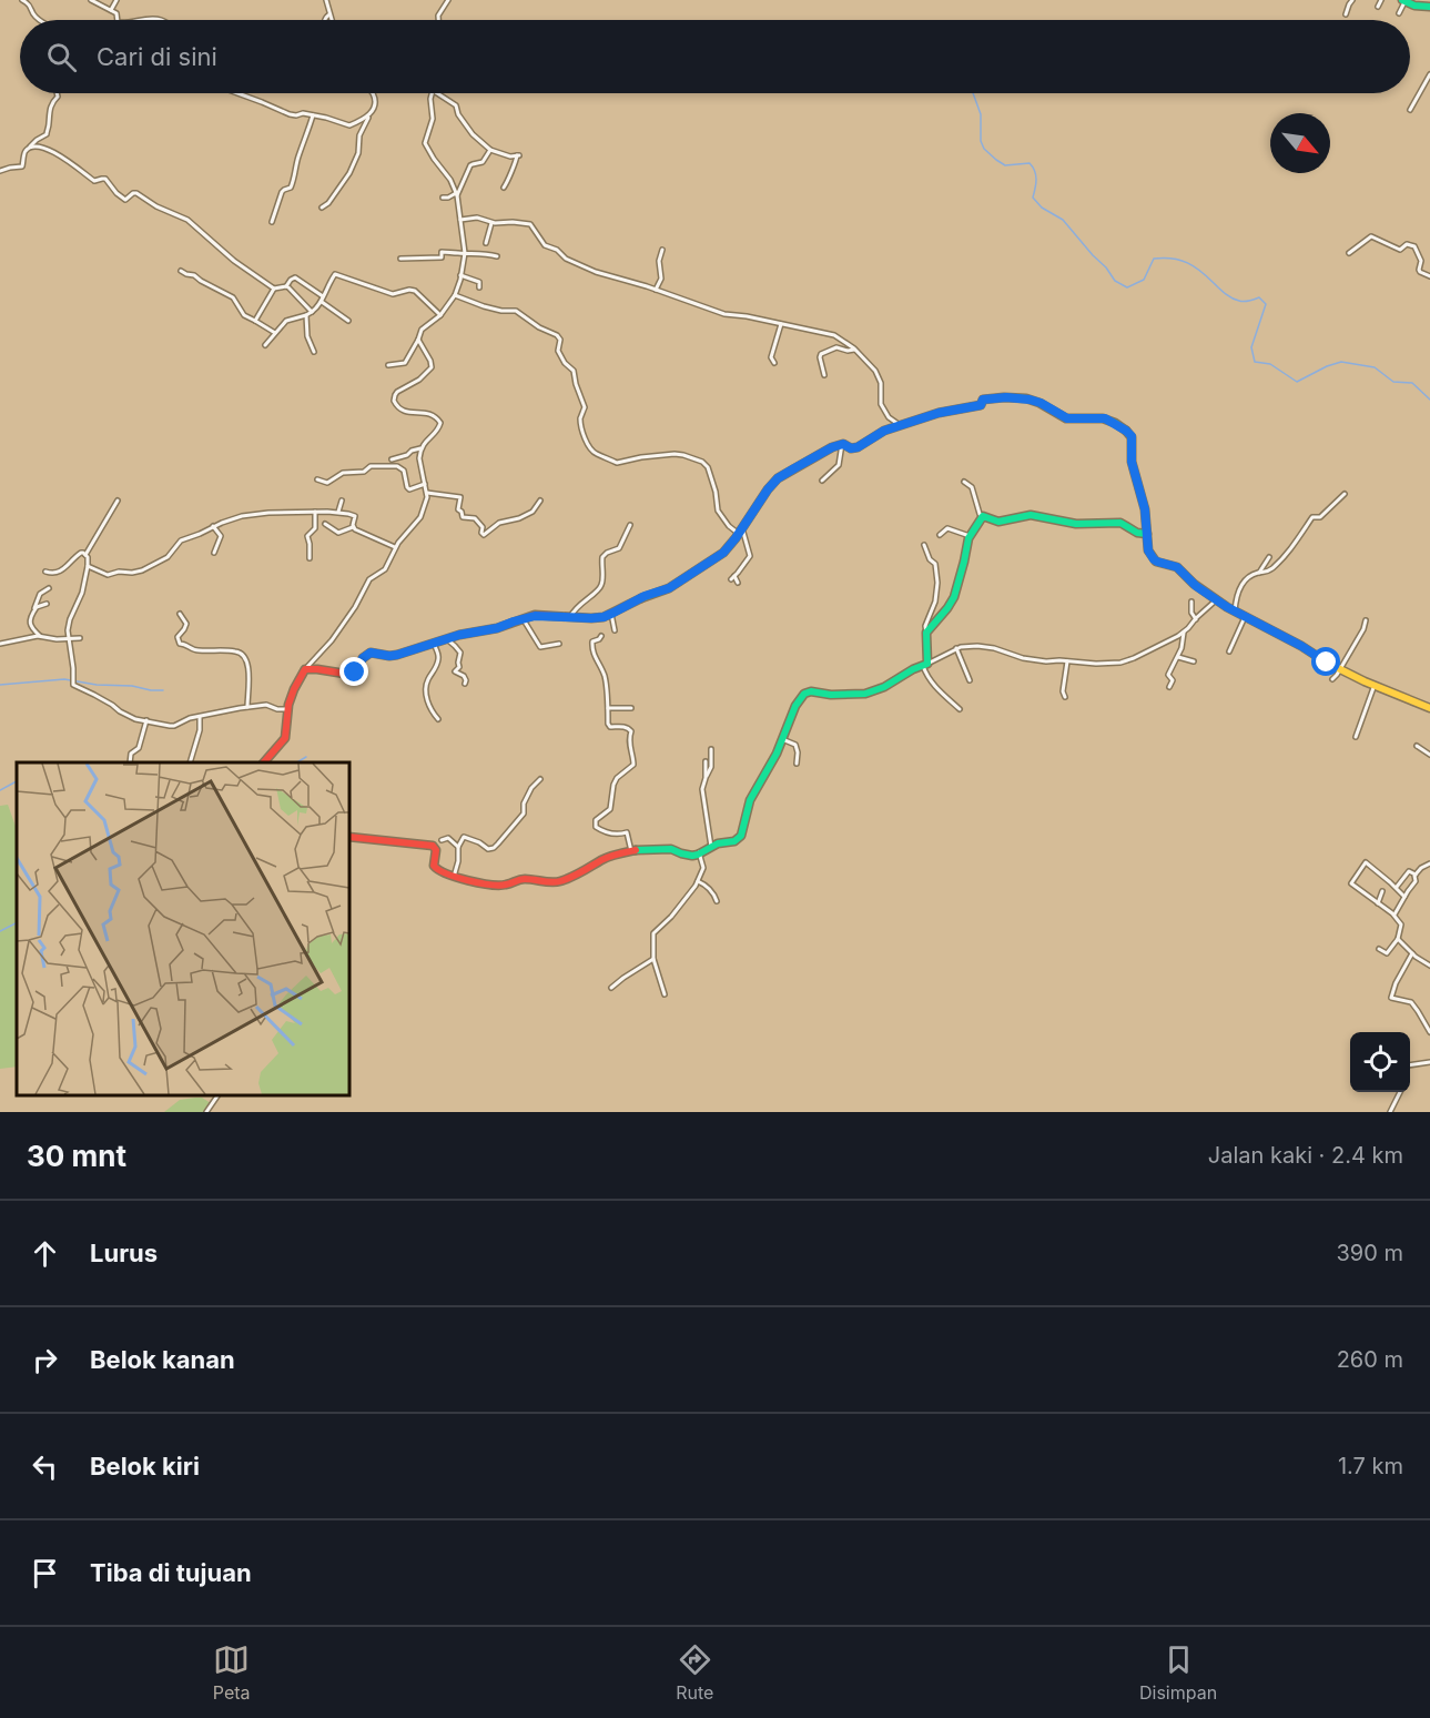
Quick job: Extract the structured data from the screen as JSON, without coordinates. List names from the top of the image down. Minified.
{"north":"bottom right","page":{"search":"Cari di sini","heading":["30 mnt","Jalan kaki · 2.4 km"],"list":[["Lurus","390 m"],["Belok kanan","260 m"],["Belok kiri","1.7 km"],"Tiba di tujuan"],"nav":["Peta","Rute","Disimpan"]}}
